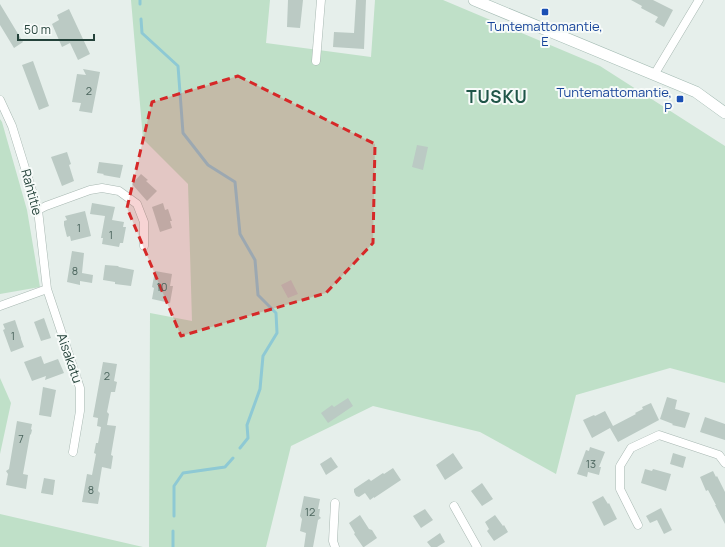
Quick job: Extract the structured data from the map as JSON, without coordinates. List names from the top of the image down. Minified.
{"streets":{"street":["Rahtitie","Aisakatu"]},"crossings":[["Rahtitie","Aisakatu"]],"districts":["TUSKU"],"places":{"transit":["Tuntemattomantie, E","Tuntemattomantie, P"]},"house_numbers":["2","1","1","8","10","1","2","7","13","8","12"],"scale_bar":"50 m"}
